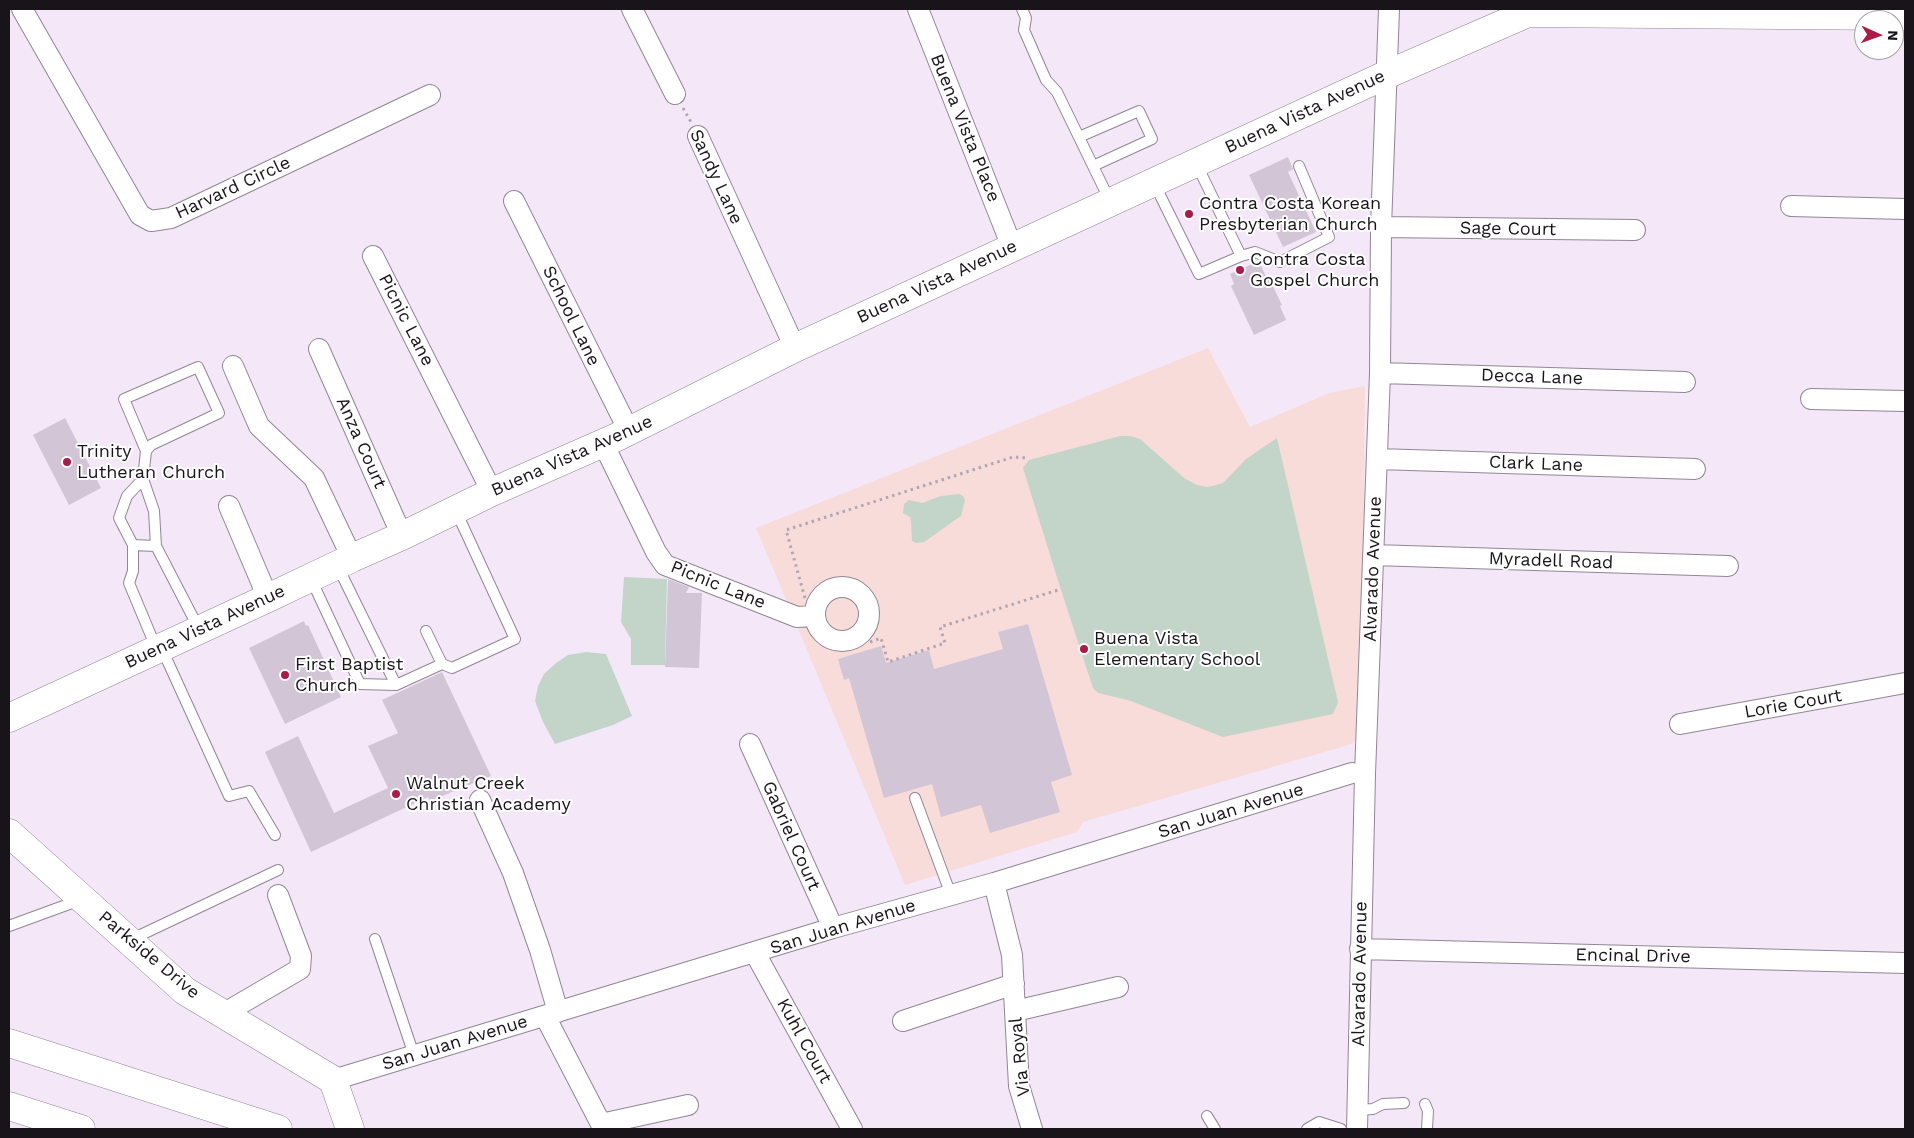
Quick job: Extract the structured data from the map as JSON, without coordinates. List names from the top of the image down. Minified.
{"streets":{"main road":["Buena Vista Avenue","Parkside Drive"],"street":["Buena Vista Place","Sandy Lane","Harvard Circle","Sage Court","School Lane","Picnic Lane","Decca Lane","Anza Court","Clark Lane","Myradell Road","Alvarado Avenue","Lorie Court","San Juan Avenue","Gabriel Court","Encinal Drive","Kuhl Court","Via Royal"]},"crossings":[["Buena Vista Avenue","Buena Vista Place"],["Buena Vista Avenue","Sandy Lane"],["Buena Vista Avenue","School Lane"],["Buena Vista Avenue","Picnic Lane"],["Buena Vista Avenue","Anza Court"],["Buena Vista Avenue","Alvarado Avenue"],["Sage Court","Alvarado Avenue"],["Decca Lane","Alvarado Avenue"],["Clark Lane","Alvarado Avenue"],["Myradell Road","Alvarado Avenue"],["Alvarado Avenue","Encinal Drive"],["San Juan Avenue","Gabriel Court"],["San Juan Avenue","Parkside Drive"],["San Juan Avenue","Kuhl Court"],["San Juan Avenue","Via Royal"]],"places":["Contra Costa Korean Presbyterian Church","Contra Costa Gospel Church","Trinity Lutheran Church","Buena Vista Elementary School","First Baptist Church","Walnut Creek Christian Academy"],"north":"right"}
